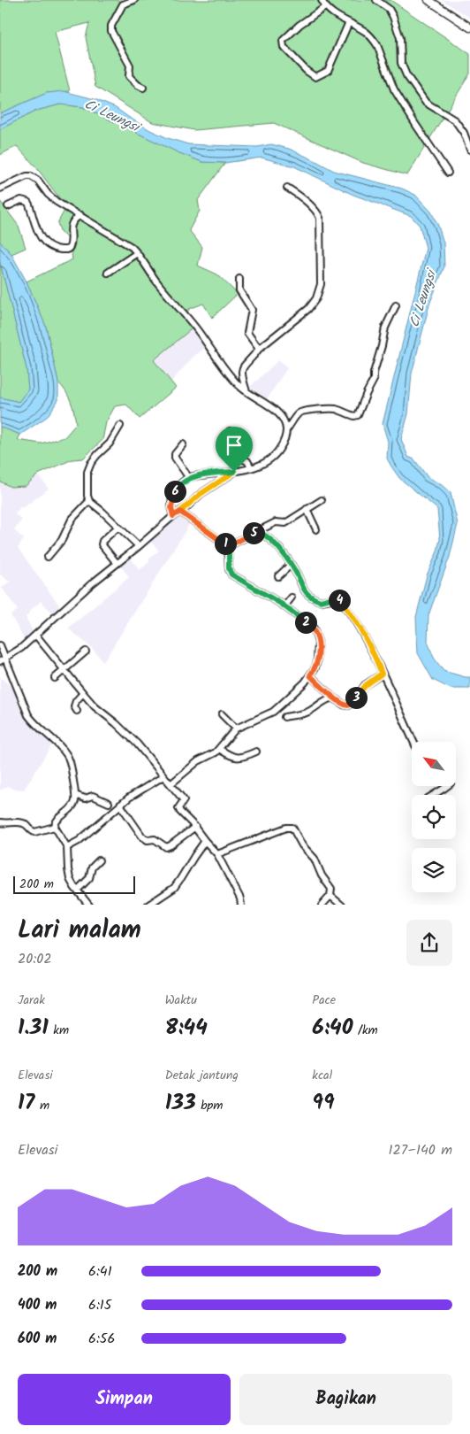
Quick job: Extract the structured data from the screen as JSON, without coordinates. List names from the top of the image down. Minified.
{"water":["Ci Leungsi"],"scale_bar":"200 m","north":"top left","page":{"pins":["6","5","1","4","2","3"],"scale":"200 m","heading":["Lari malam","20:02"],"stats":[["Jarak","1.31 km"],["Waktu","8:44"],["Pace","6:40 /km"],["Elevasi","17 m"],["Detak jantung","133 bpm"],["kcal","99"]],"chart":["Elevasi","127–140 m"],"list":[{"name":"200 m","note":"6:41"},{"name":"400 m","note":"6:15"},{"name":"600 m","note":"6:56"}],"buttons":["Simpan","Bagikan"]}}
